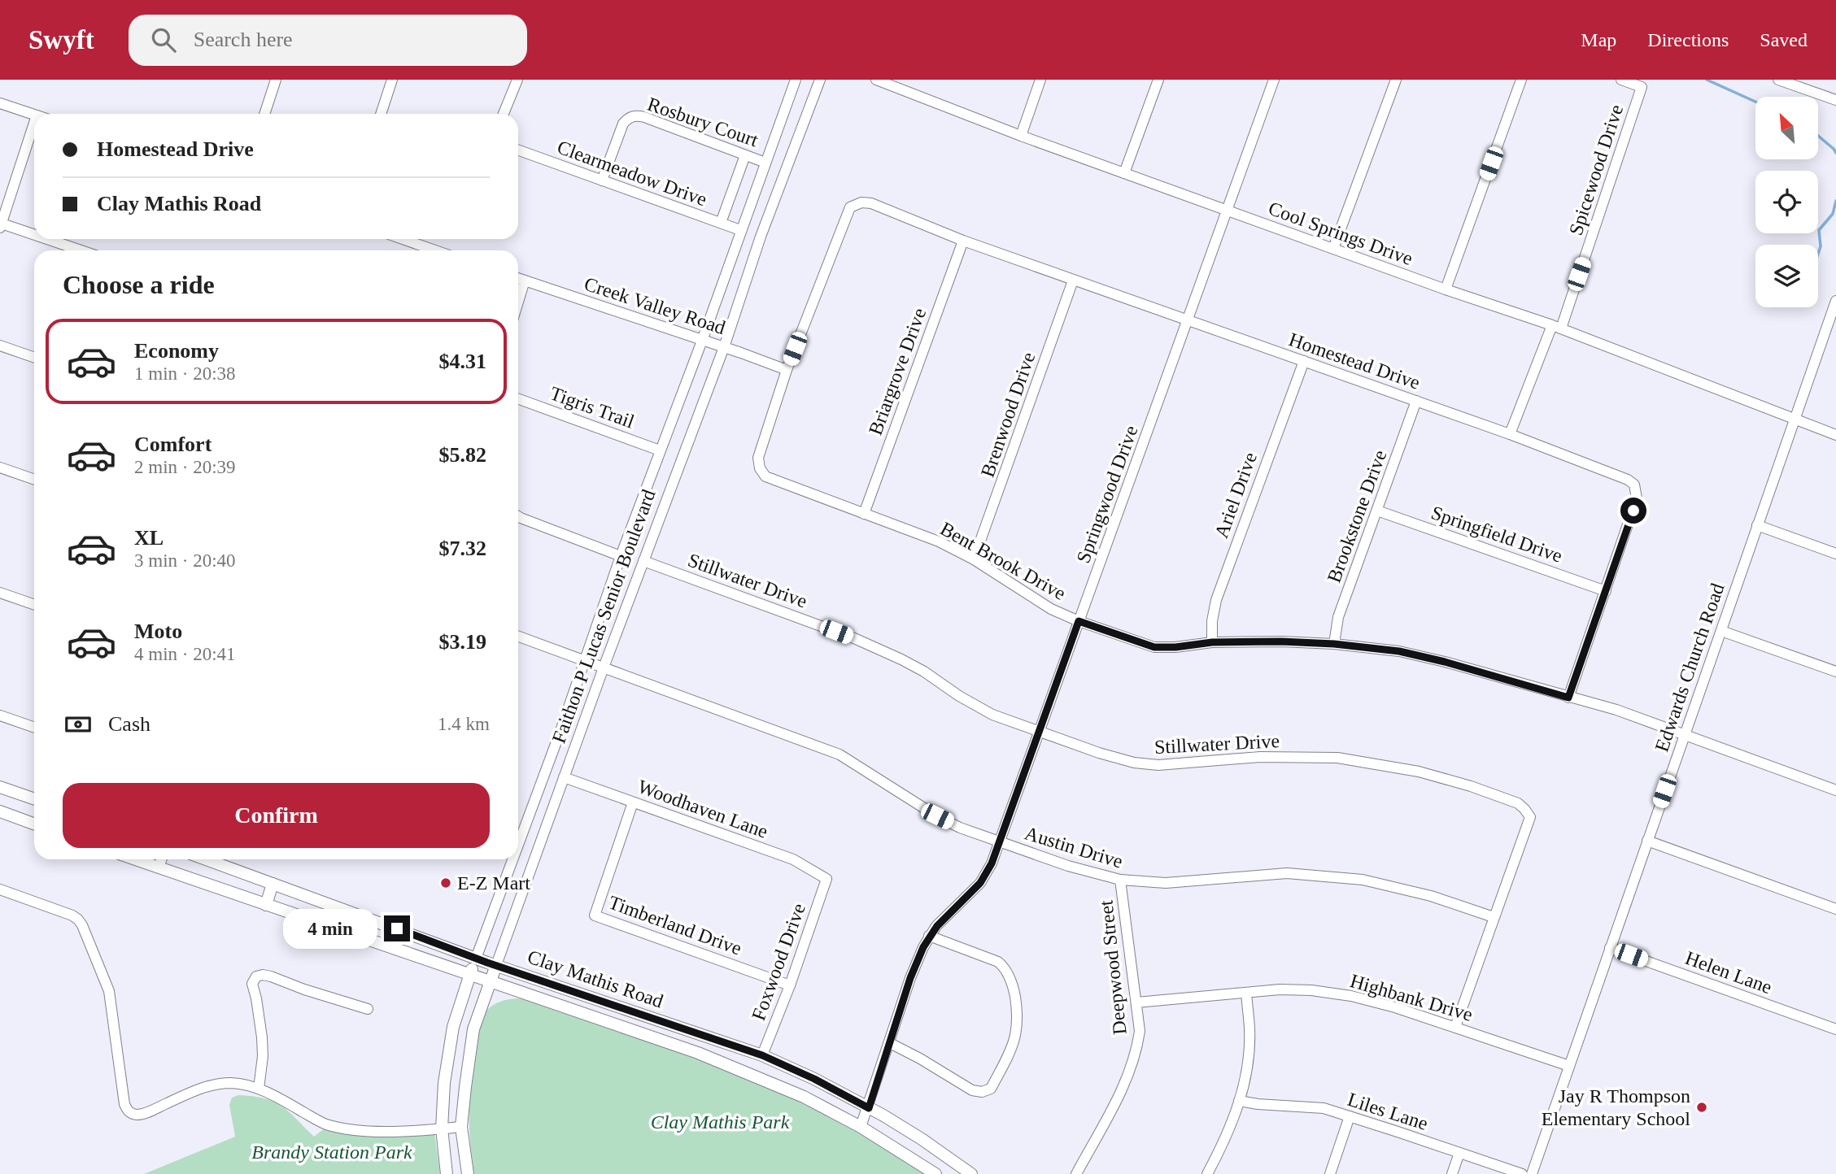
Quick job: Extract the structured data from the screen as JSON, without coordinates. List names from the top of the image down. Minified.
{"streets":{"main road":["Faithon P Lucas Senior Boulevard","Clay Mathis Road"],"street":["Rosbury Court","Spicewood Drive","Clearmeadow Drive","Cool Springs Drive","Creek Valley Road","Homestead Drive","Briargrove Drive","Tigris Trail","Brenwood Drive","Springwood Drive","Ariel Drive","Brookstone Drive","Springfield Drive","Bent Brook Drive","Stillwater Drive","Edwards Church Road","Woodhaven Lane","Austin Drive","Timberland Drive","Foxwood Drive","Deepwood Street","Helen Lane","Highbank Drive","Liles Lane"]},"crossings":[["Rosbury Court","Clearmeadow Drive"],["Rosbury Court","Faithon P Lucas Senior Boulevard"],["Spicewood Drive","Cool Springs Drive"],["Spicewood Drive","Homestead Drive"],["Clearmeadow Drive","Faithon P Lucas Senior Boulevard"],["Cool Springs Drive","Springwood Drive"],["Cool Springs Drive","Edwards Church Road"],["Creek Valley Road","Bent Brook Drive"],["Creek Valley Road","Faithon P Lucas Senior Boulevard"],["Homestead Drive","Briargrove Drive"],["Homestead Drive","Brenwood Drive"],["Homestead Drive","Springwood Drive"],["Homestead Drive","Ariel Drive"],["Homestead Drive","Brookstone Drive"],["Homestead Drive","Springfield Drive"],["Homestead Drive","Bent Brook Drive"],["Briargrove Drive","Bent Brook Drive"],["Tigris Trail","Faithon P Lucas Senior Boulevard"],["Brenwood Drive","Bent Brook Drive"],["Springwood Drive","Bent Brook Drive"],["Springwood Drive","Stillwater Drive"],["Springwood Drive","Austin Drive"],["Springwood Drive","Clay Mathis Road"],["Ariel Drive","Bent Brook Drive"],["Brookstone Drive","Springfield Drive"],["Brookstone Drive","Bent Brook Drive"],["Bent Brook Drive","Edwards Church Road"],["Stillwater Drive","Faithon P Lucas Senior Boulevard"],["Stillwater Drive","Austin Drive"],["Stillwater Drive","Highbank Drive"],["Faithon P Lucas Senior Boulevard","Woodhaven Lane"],["Faithon P Lucas Senior Boulevard","Austin Drive"],["Faithon P Lucas Senior Boulevard","Clay Mathis Road"],["Edwards Church Road","Helen Lane"],["Edwards Church Road","Highbank Drive"],["Woodhaven Lane","Timberland Drive"],["Woodhaven Lane","Foxwood Drive"],["Austin Drive","Deepwood Street"],["Timberland Drive","Foxwood Drive"],["Foxwood Drive","Clay Mathis Road"],["Deepwood Street","Highbank Drive"]],"parks":["Clay Mathis Park","Brandy Station Park"],"places":["E-Z Mart","Jay R Thompson Elementary School"],"north":"top left","page":{"header":"Swyft","search":"Search here","nav":["Map","Directions","Saved"],"banner":["Homestead Drive","Clay Mathis Road"],"heading":"Choose a ride","list":[{"name":"Economy","note":"1 min · 20:38","value":"$4.31"},{"name":"Comfort","note":"2 min · 20:39","value":"$5.82"},{"name":"XL","note":"3 min · 20:40","value":"$7.32"},{"name":"Moto","note":"4 min · 20:41","value":"$3.19"}],"pay":["Cash","1.4 km"],"buttons":"Confirm","bubble":"4 min"}}
